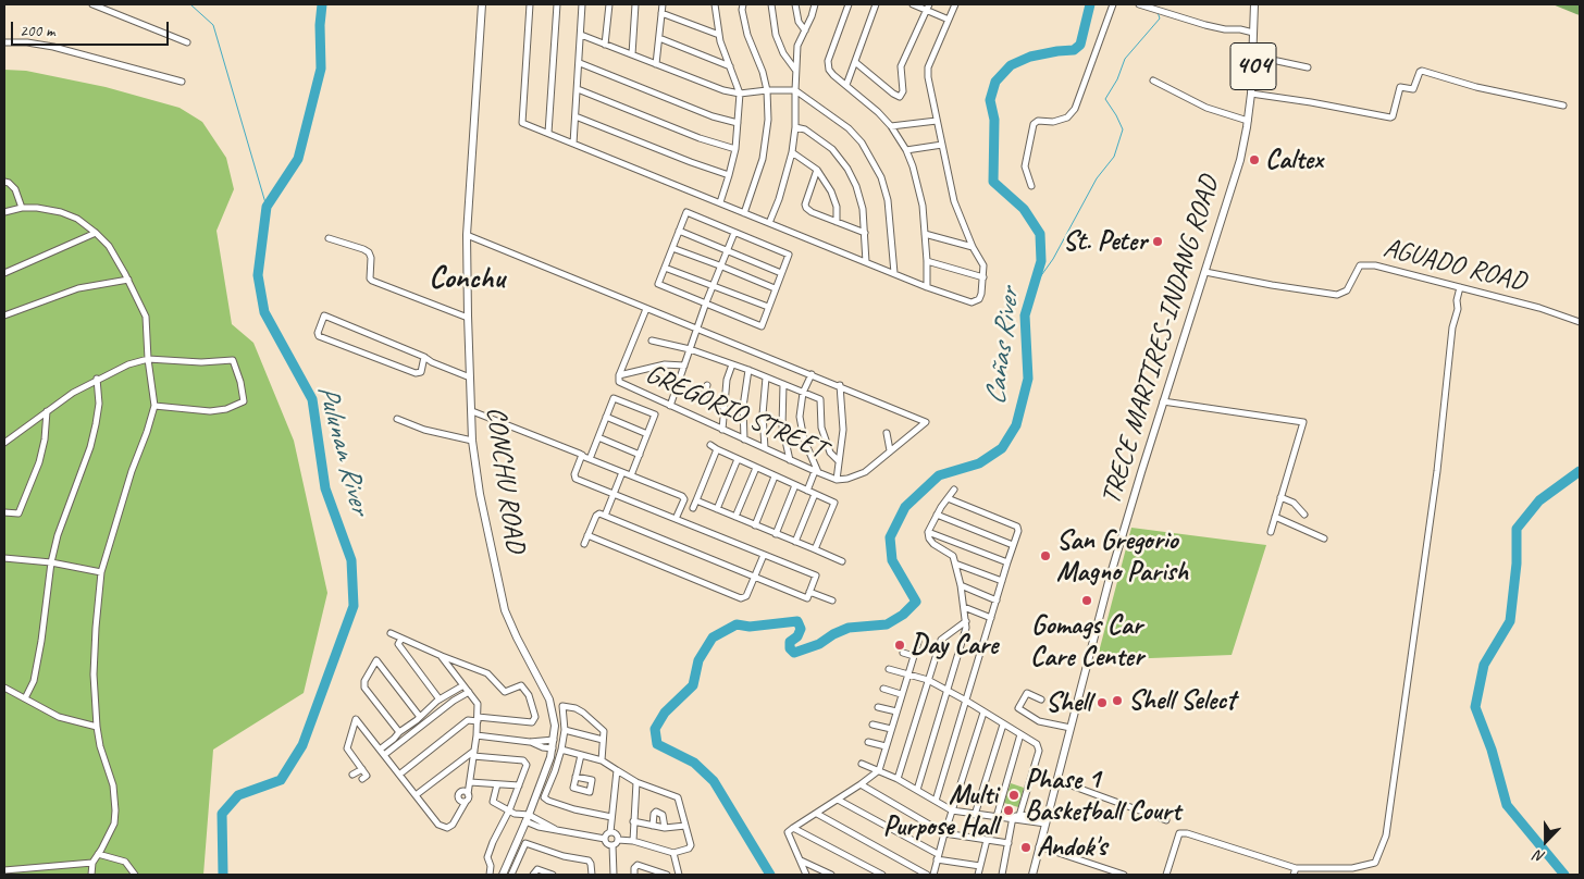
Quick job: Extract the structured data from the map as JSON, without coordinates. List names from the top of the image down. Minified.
{"streets":{"main road":["404","TRECE MARTIRES-INDANG ROAD","CONCHU ROAD"],"street":["AGUADO ROAD","GREGORIO STREET"]},"crossings":[["AGUADO ROAD","TRECE MARTIRES-INDANG ROAD"]],"districts":["Conchu"],"water":["Cañas River","Pulunan River"],"places":["Caltex","St. Peter","San Gregorio Magno Parish","Gomags Car Care Center","Day Care","Shell Select","Shell","Phase 1 Basketball Court","Multi Purpose Hall","Andok's"],"scale_bar":"200 m","north":"bottom"}
